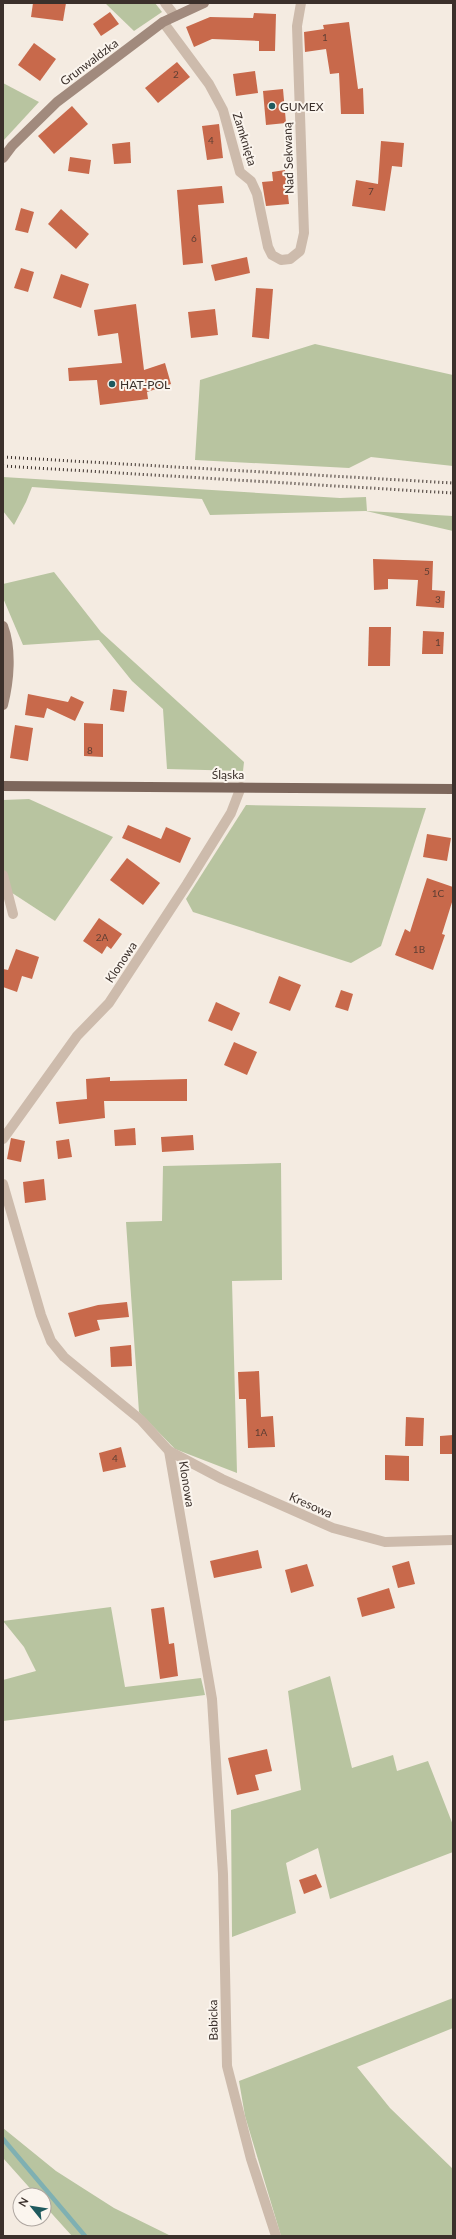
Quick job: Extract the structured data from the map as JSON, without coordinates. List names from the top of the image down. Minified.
{"streets":{"main road":["Śląska"],"street":["Grunwaldzka","Zamknięta","Nad Sekwaną","Klonowa","Kresowa","Babicka"]},"crossings":[["Grunwaldzka","Zamknięta"],["Zamknięta","Nad Sekwaną"],["Śląska","Klonowa"],["Klonowa","Kresowa"],["Klonowa","Babicka"]],"places":["GUMEX","HAT-POL"],"house_numbers":["1","2","4","7","6","5","3","1","8","1C","2A","1B","1A","4"],"north":"top left"}
